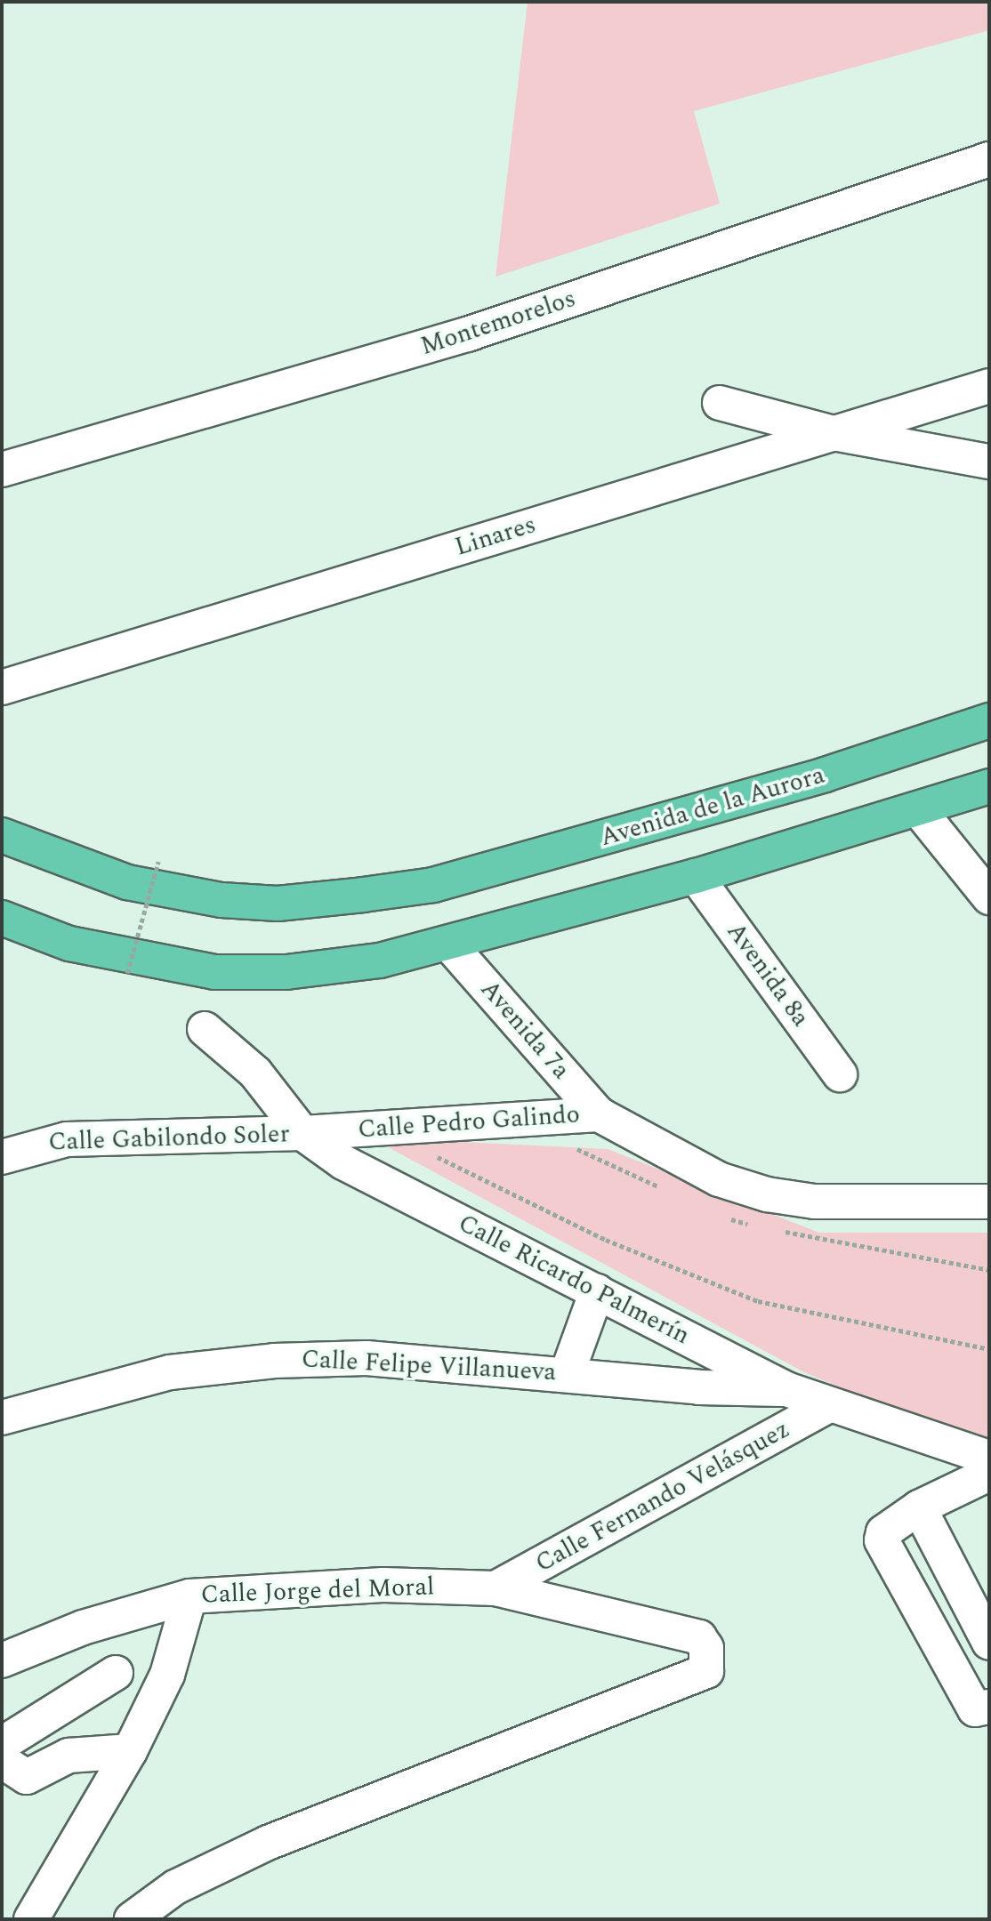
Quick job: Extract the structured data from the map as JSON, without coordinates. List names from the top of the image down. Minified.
{"streets":{"main road":["Avenida de la Aurora"],"street":["Montemorelos","Linares","Avenida 8a","Avenida 7a","Calle Pedro Galindo","Calle Gabilondo Soler","Calle Ricardo Palmerín","Calle Felipe Villanueva","Calle Fernando Velásquez","Calle Jorge del Moral"]},"crossings":[["Avenida 7a","Calle Pedro Galindo"],["Calle Pedro Galindo","Calle Gabilondo Soler"],["Calle Pedro Galindo","Calle Ricardo Palmerín"],["Calle Gabilondo Soler","Calle Ricardo Palmerín"],["Calle Ricardo Palmerín","Calle Felipe Villanueva"],["Calle Ricardo Palmerín","Calle Fernando Velásquez"],["Calle Fernando Velásquez","Calle Jorge del Moral"]]}
